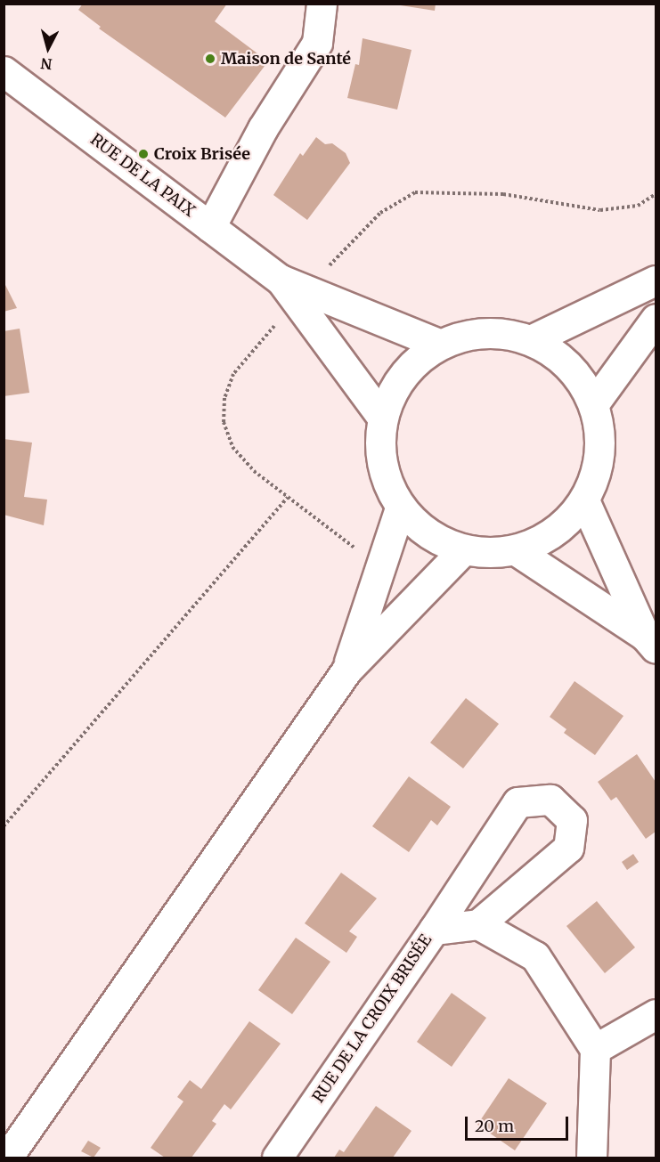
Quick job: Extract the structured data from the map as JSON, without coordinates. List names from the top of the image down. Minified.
{"streets":{"street":["RUE DE LA PAIX","RUE DE LA CROIX BRISÉE"]},"places":["Maison de Santé","Croix Brisée"],"scale_bar":"20 m","north":"bottom"}
